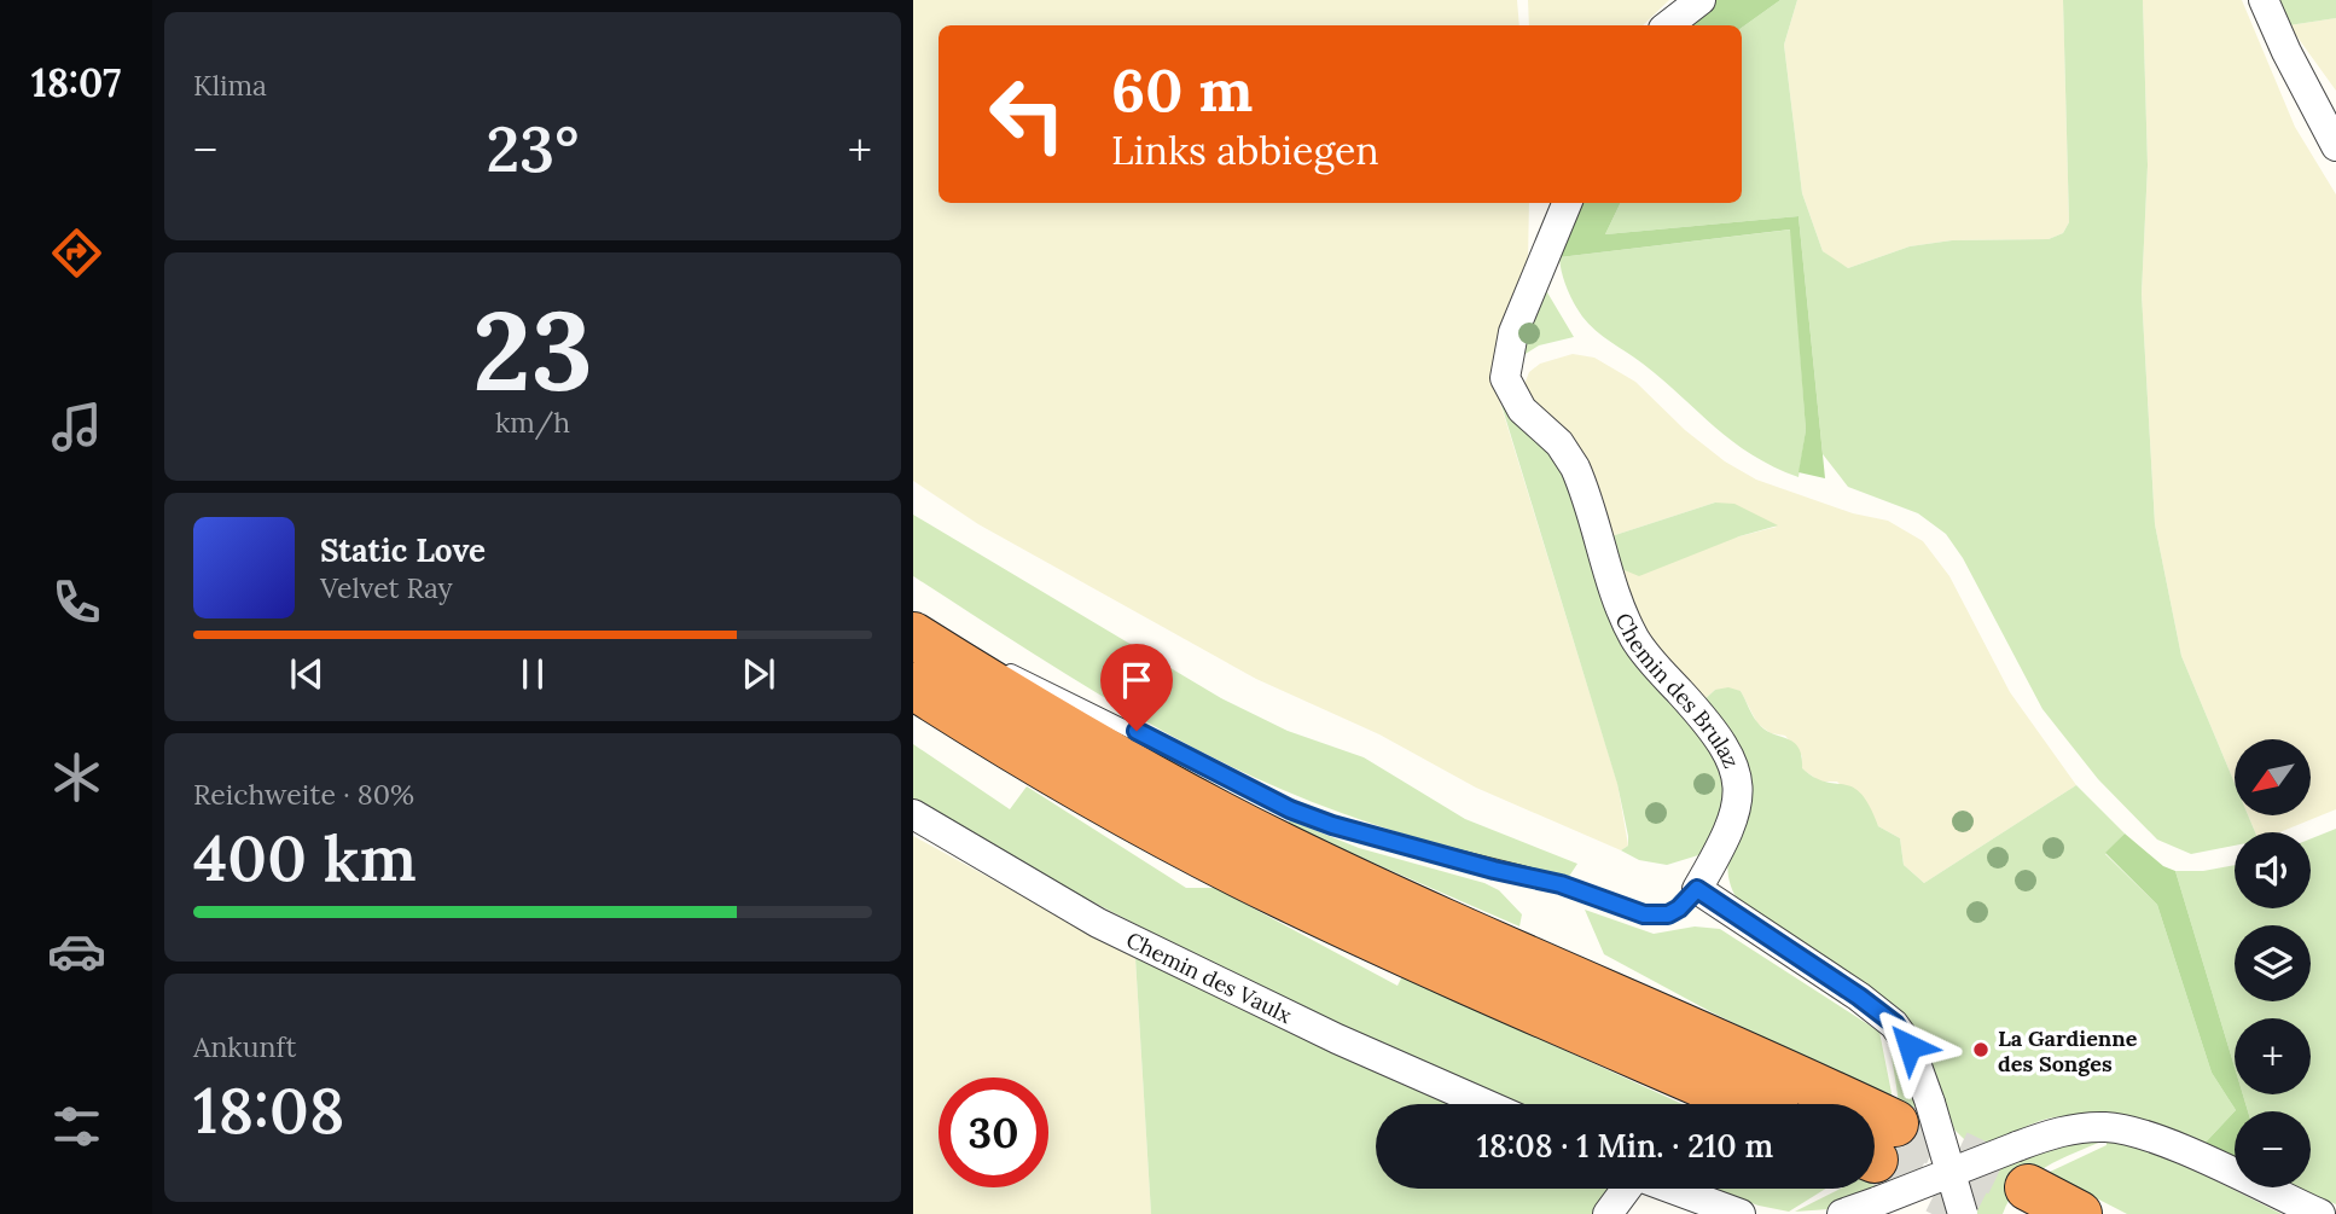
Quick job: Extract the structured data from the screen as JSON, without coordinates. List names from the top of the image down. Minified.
{"streets":{"street":["Chemin des Brulaz","Chemin des Vaulx"]},"places":["La Gardienne des Songes"],"north":"bottom left","page":{"tabs":"18:07","tile":["Klima",["23","km/h"],["Reichweite · 80%","400 km"],["Ankunft","18:08"]],"turn":["60 m","Links abbiegen"],"heat":["−","23°","+"],"song":["Static Love","Velvet Ray"],"map_buttons":["+","−"],"limit":"30","trip":"18:08 · 1 Min. · 210 m"}}
